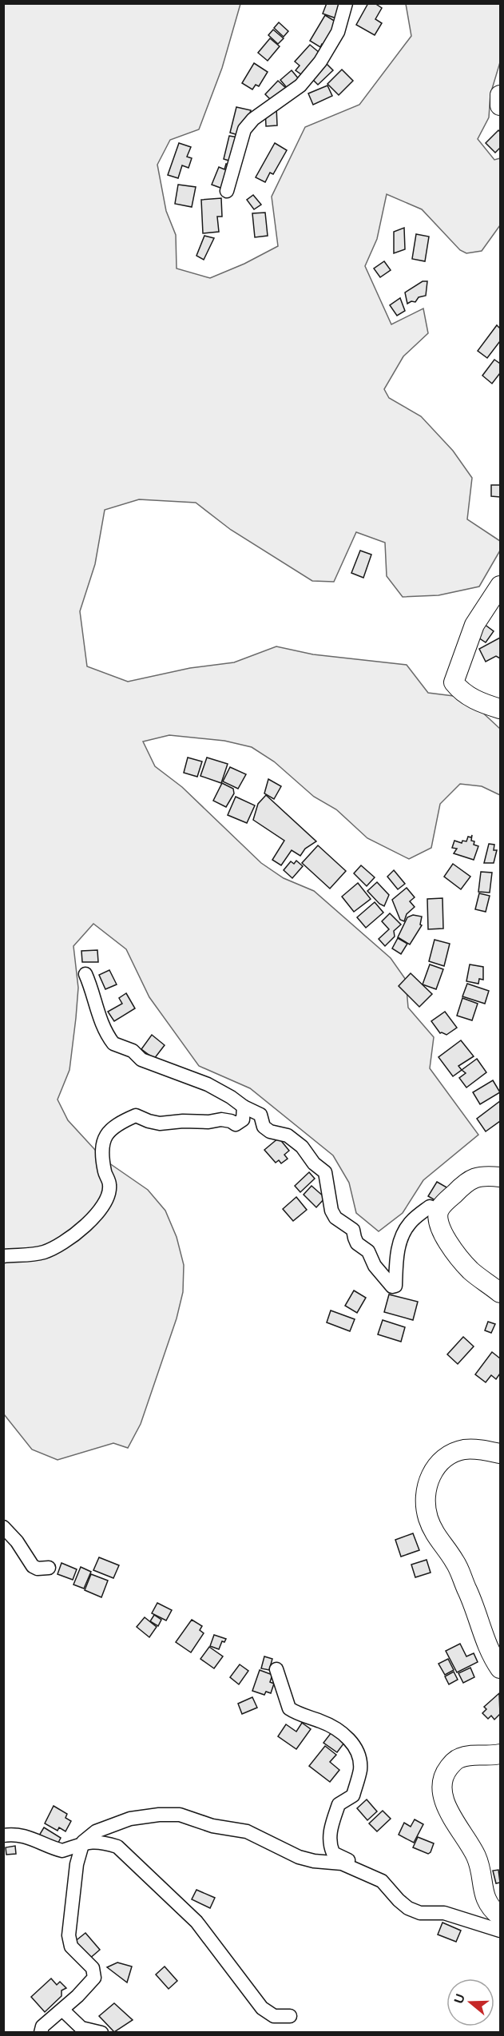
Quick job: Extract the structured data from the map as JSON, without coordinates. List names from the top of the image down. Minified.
{"north":"left"}
